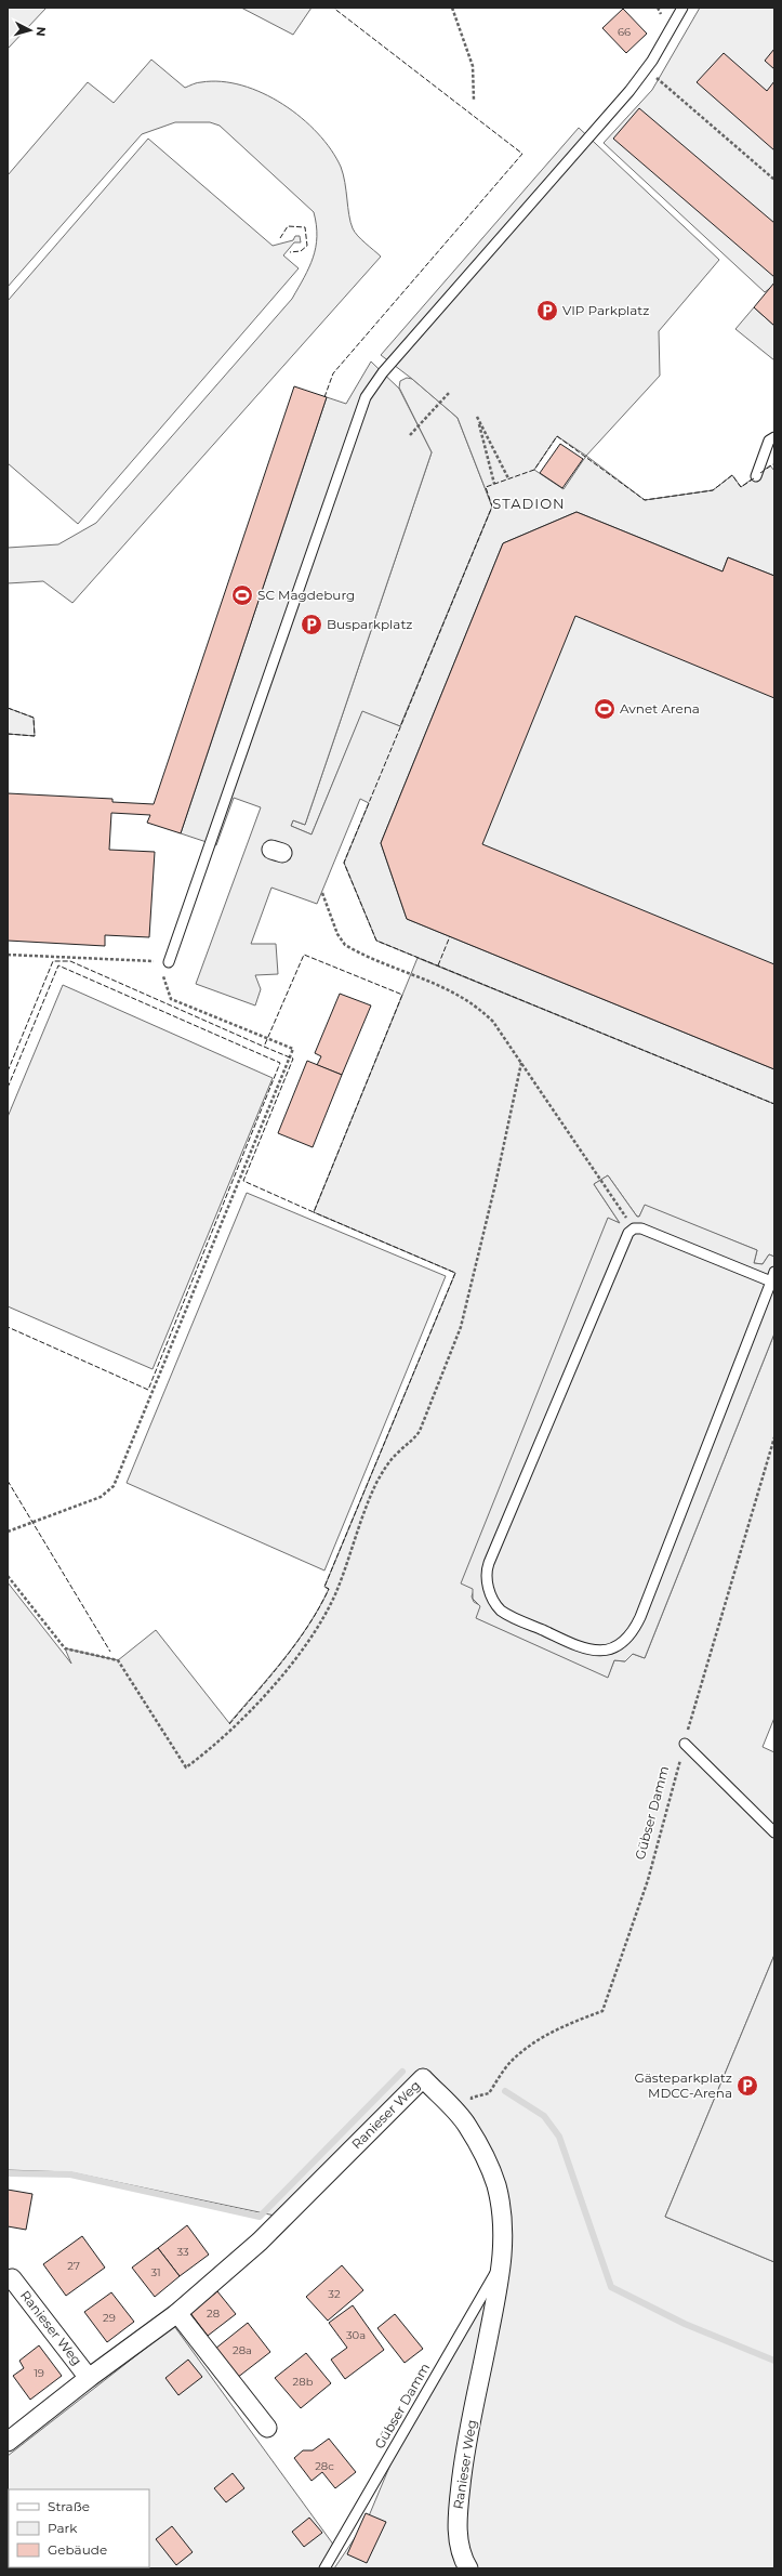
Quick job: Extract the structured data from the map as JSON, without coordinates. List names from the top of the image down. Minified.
{"streets":{"street":["Ranieser Weg"],"lane":["Gübser Damm"]},"crossings":[["Gübser Damm","Ranieser Weg"]],"districts":["STADION"],"places":{"parking":["VIP Parkplatz","Busparkplatz","Gästeparkplatz MDCC-Arena"],"sports":["SC Magdeburg","Avnet Arena"]},"house_numbers":["66","33","27","31","32","28","29","30a","28a","19","28b","28c"],"legend":["Straße","Park","Gebäude"],"north":"right"}
